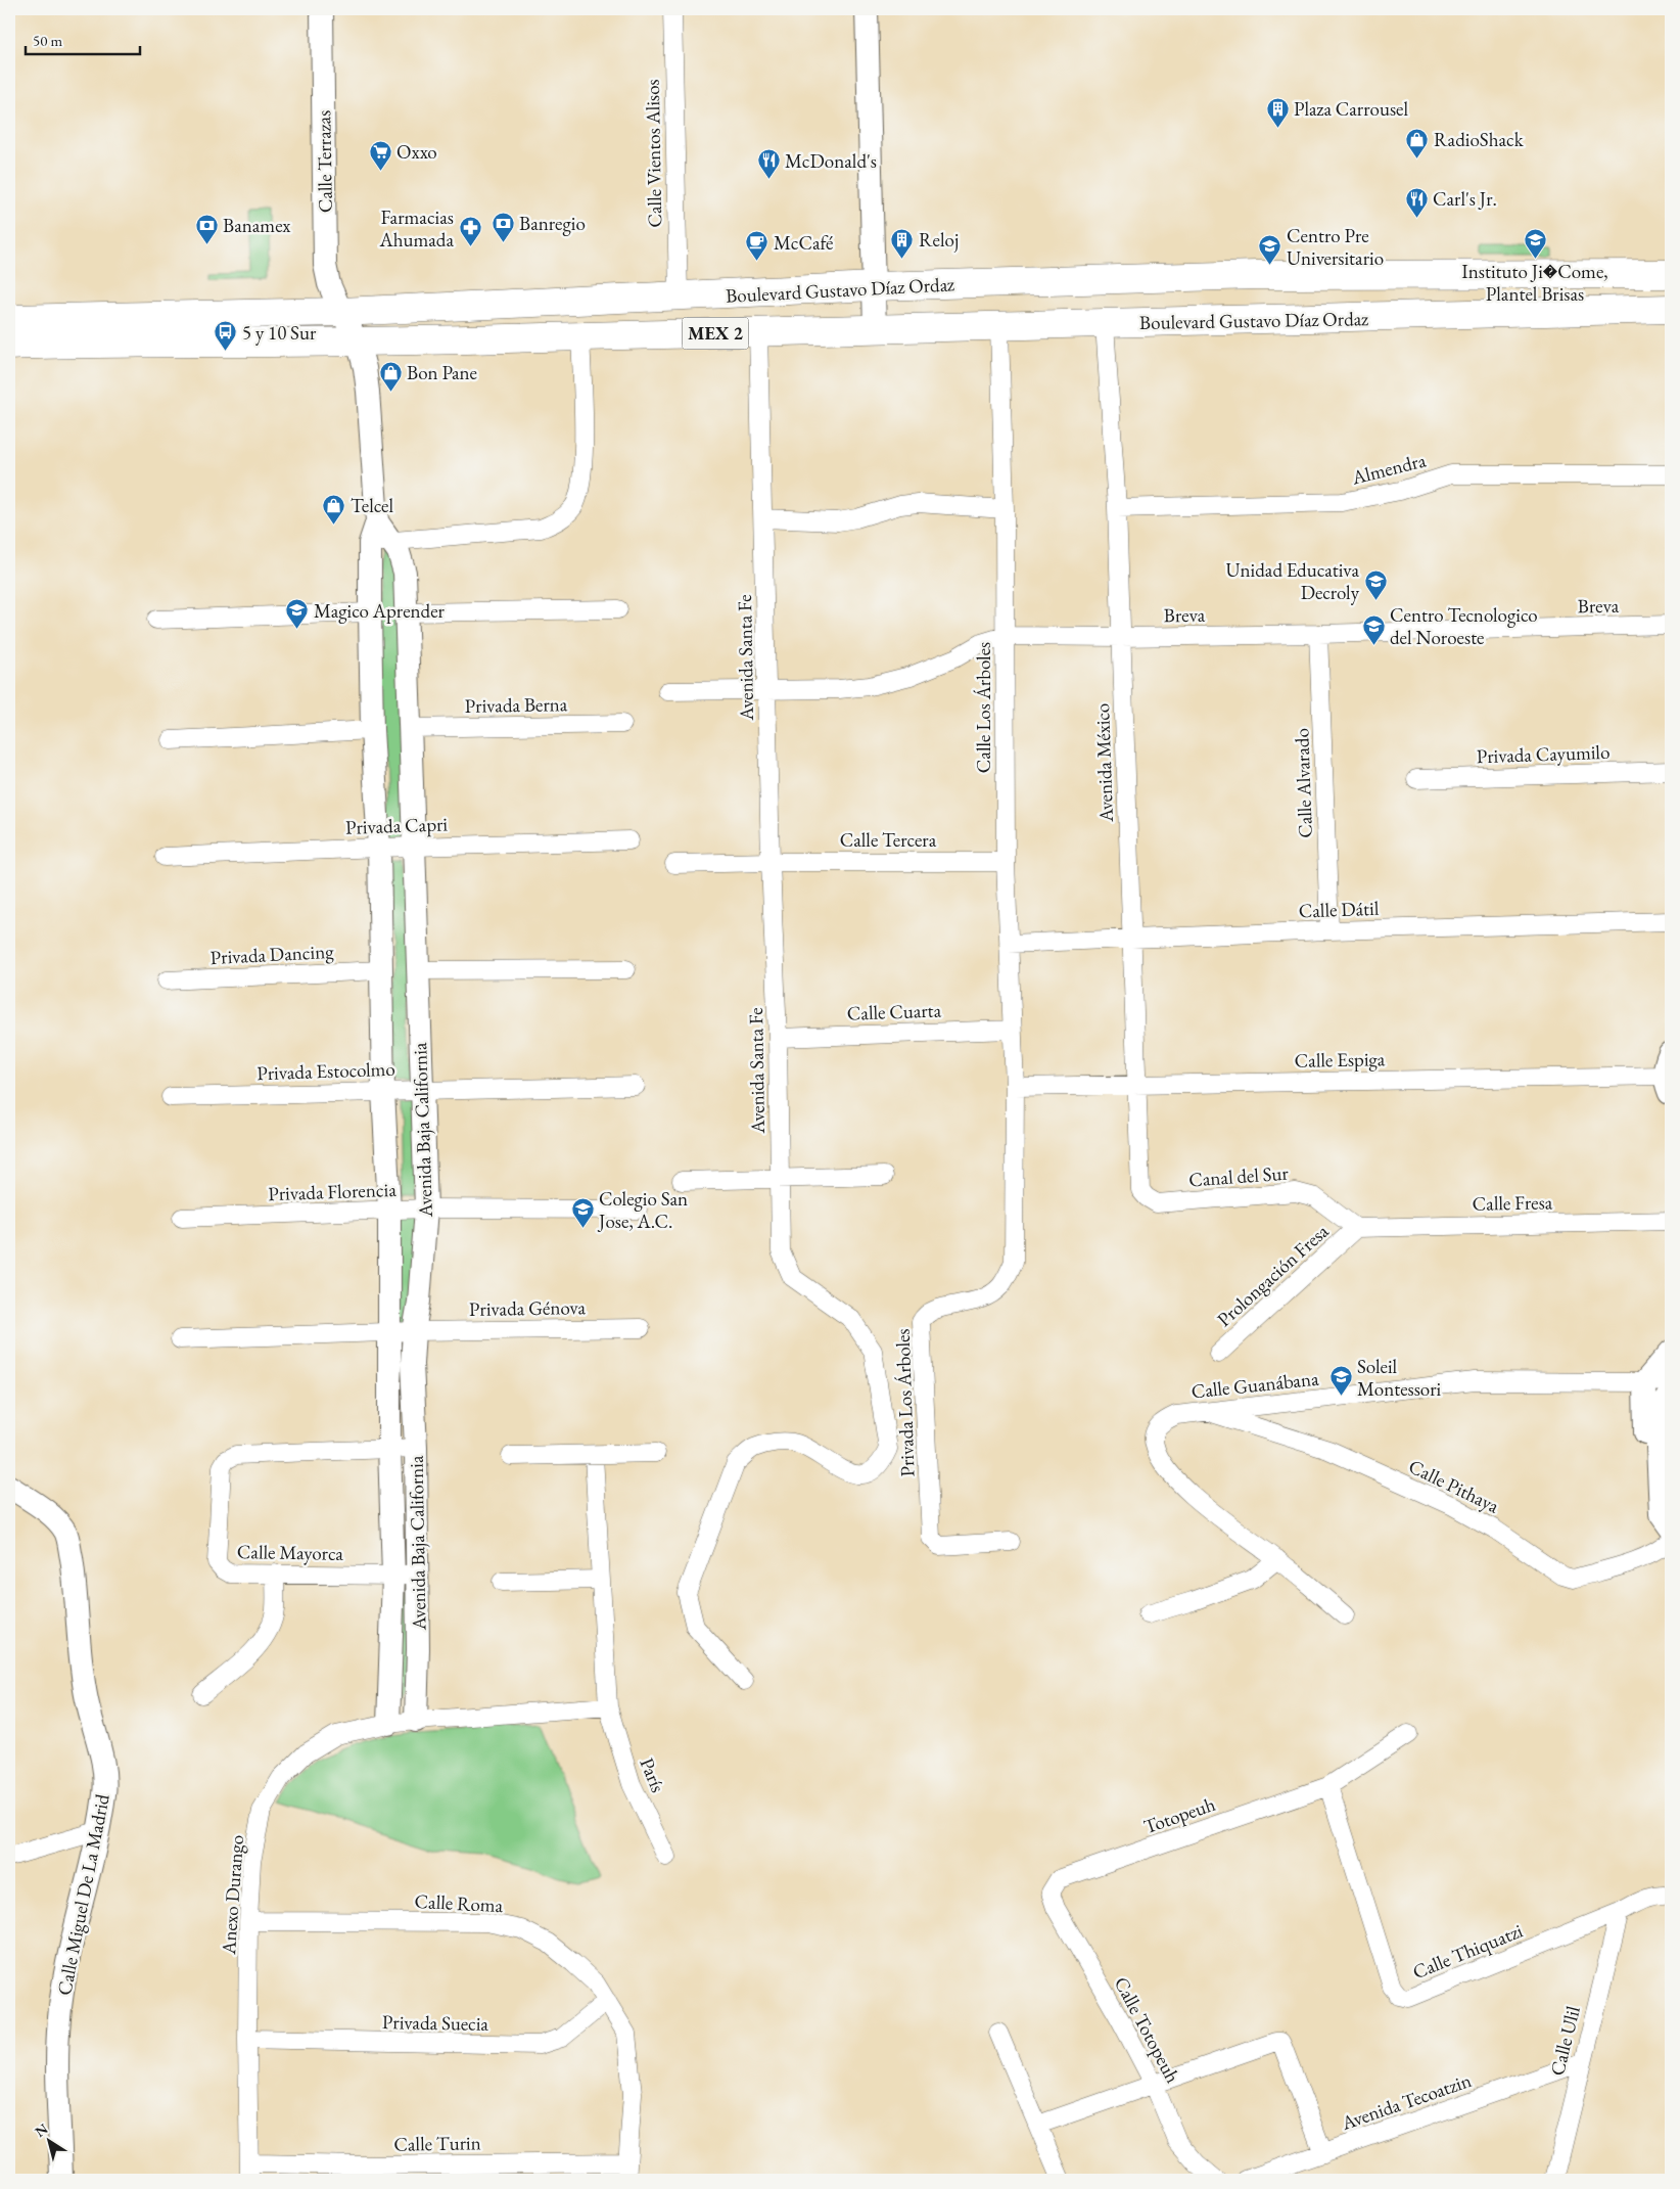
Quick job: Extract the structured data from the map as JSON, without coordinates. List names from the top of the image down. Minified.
{"streets":{"main road":["Boulevard Gustavo Díaz Ordaz","MEX 2"],"street":["Calle Vientos Alisos","Calle Terrazas","Almendra","Breva","Avenida Santa Fe","Privada Berna","Calle Los Árboles","Privada Cayumilo","Avenida México","Calle Alvarado","Privada Capri","Calle Tercera","Calle Dátil","Privada Dancing","Calle Cuarta","Calle Espiga","Privada Estocolmo","Avenida Baja California","Canal del Sur","Privada Florencia","Calle Fresa","Prolongación Fresa","Privada Génova","Calle Guanábana","Privada Los Árboles","Calle Pithaya","Calle Mayorca","París","Totopeuh","Calle Miguel De La Madrid","Anexo Durango","Calle Roma","Calle Thiquatzi","Privada Suecia","Calle Totopeuh","Calle Ulil","Avenida Tecoatzin","Calle Turin"]},"crossings":[["Calle Vientos Alisos","Boulevard Gustavo Díaz Ordaz"],["Calle Terrazas","Boulevard Gustavo Díaz Ordaz"],["Calle Terrazas","Avenida Baja California"],["Boulevard Gustavo Díaz Ordaz","Avenida Santa Fe"],["Boulevard Gustavo Díaz Ordaz","Calle Los Árboles"],["Boulevard Gustavo Díaz Ordaz","Avenida México"],["Boulevard Gustavo Díaz Ordaz","Avenida Baja California"],["Almendra","Avenida México"],["Breva","Avenida Santa Fe"],["Breva","Calle Los Árboles"],["Breva","Avenida México"],["Breva","Calle Alvarado"],["Avenida Santa Fe","Calle Tercera"],["Avenida Santa Fe","Calle Cuarta"],["Privada Berna","Avenida Baja California"],["Calle Los Árboles","Calle Tercera"],["Calle Los Árboles","Calle Dátil"],["Calle Los Árboles","Calle Cuarta"],["Calle Los Árboles","Calle Espiga"],["Calle Los Árboles","Privada Los Árboles"],["Avenida México","Calle Dátil"],["Avenida México","Calle Espiga"],["Avenida México","Canal del Sur"],["Calle Alvarado","Calle Dátil"],["Privada Capri","Avenida Baja California"],["Privada Dancing","Avenida Baja California"],["Calle Espiga","Privada Los Árboles"],["Privada Estocolmo","Avenida Baja California"],["Avenida Baja California","Privada Florencia"],["Avenida Baja California","Privada Génova"],["Avenida Baja California","Calle Mayorca"],["Avenida Baja California","Anexo Durango"],["Canal del Sur","Calle Fresa"],["Canal del Sur","Prolongación Fresa"],["Calle Fresa","Prolongación Fresa"],["Calle Guanábana","Calle Pithaya"],["París","Anexo Durango"],["Totopeuh","Calle Thiquatzi"],["Totopeuh","Calle Totopeuh"],["Anexo Durango","Calle Roma"],["Anexo Durango","Privada Suecia"],["Anexo Durango","Calle Turin"],["Calle Roma","Privada Suecia"],["Calle Roma","Calle Turin"],["Calle Thiquatzi","Calle Ulil"],["Calle Ulil","Avenida Tecoatzin"]],"places":{"building":["Plaza Carrousel","Reloj"],"shop":["RadioShack","Bon Pane","Telcel"],"supermarket":["Oxxo"],"restaurant":["McDonald's","Carl's Jr."],"bank":["Banregio","Banamex"],"pharmacy":["Farmacias Ahumada"],"school or university":["Instituto Ji�Come, Plantel Brisas","Centro Pre Universitario","Unidad Educativa Decroly","Magico Aprender","Centro Tecnologico del Noroeste","Colegio San Jose, A.C.","Soleil Montessori"],"cafe":["McCafé"],"bus stop":["5 y 10 Sur"]},"scale_bar":"50 m","north":"top left"}
